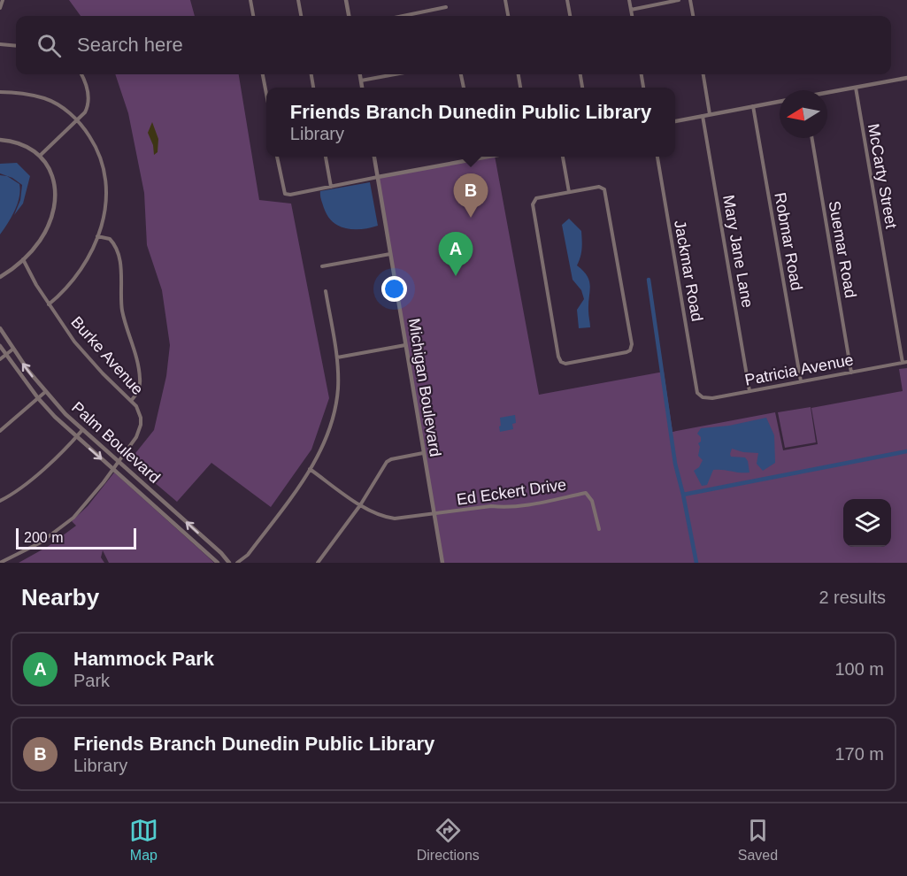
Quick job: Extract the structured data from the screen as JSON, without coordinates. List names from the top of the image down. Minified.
{"streets":{"street":["McCarty Street","Robmar Road","Suemar Road","Mary Jane Lane","Jackmar Road","Burke Avenue","Patricia Avenue","Michigan Boulevard","Palm Boulevard","Ed Eckert Drive"]},"crossings":[["McCarty Street","Patricia Avenue"],["Robmar Road","Patricia Avenue"],["Suemar Road","Patricia Avenue"],["Mary Jane Lane","Patricia Avenue"],["Jackmar Road","Patricia Avenue"],["Burke Avenue","Palm Boulevard"],["Michigan Boulevard","Ed Eckert Drive"]],"scale_bar":"200 m","north":"left","page":{"search":"Search here","popup":["Friends Branch Dunedin Public Library","Library"],"pins":["B","A"],"scale":"200 m","heading":["Nearby","2 results"],"list":[{"mark":"A","name":"Hammock Park","note":"Park","value":"100 m"},{"mark":"B","name":"Friends Branch Dunedin Public Library","note":"Library","value":"170 m"}],"nav":["Map","Directions","Saved"]}}
